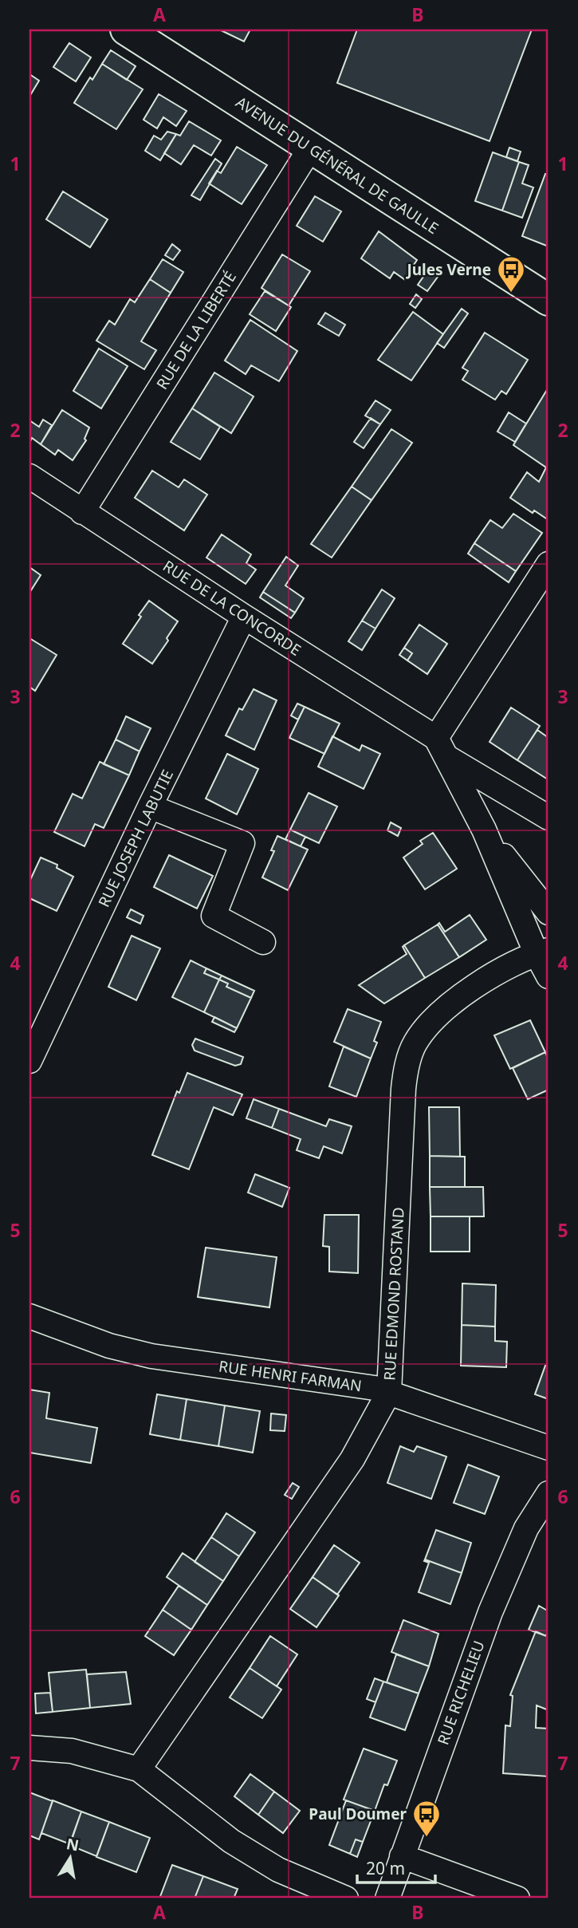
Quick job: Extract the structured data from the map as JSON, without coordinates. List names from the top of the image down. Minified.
{"streets":{"main road":["AVENUE DU GÉNÉRAL DE GAULLE"],"street":["RUE DE LA LIBERTÉ","RUE DE LA CONCORDE","RUE JOSEPH LABUTIE","RUE EDMOND ROSTAND","RUE HENRI FARMAN","RUE RICHELIEU"]},"crossings":[["AVENUE DU GÉNÉRAL DE GAULLE","RUE DE LA LIBERTÉ"],["RUE DE LA LIBERTÉ","RUE DE LA CONCORDE"],["RUE DE LA CONCORDE","RUE JOSEPH LABUTIE"],["RUE EDMOND ROSTAND","RUE HENRI FARMAN"]],"places":{"bus stop":["Jules Verne","Paul Doumer"]},"scale_bar":"20 m","north":"top","grid":{"columns":["A","B"],"rows":["1","2","3","4","5","6","7"]}}
